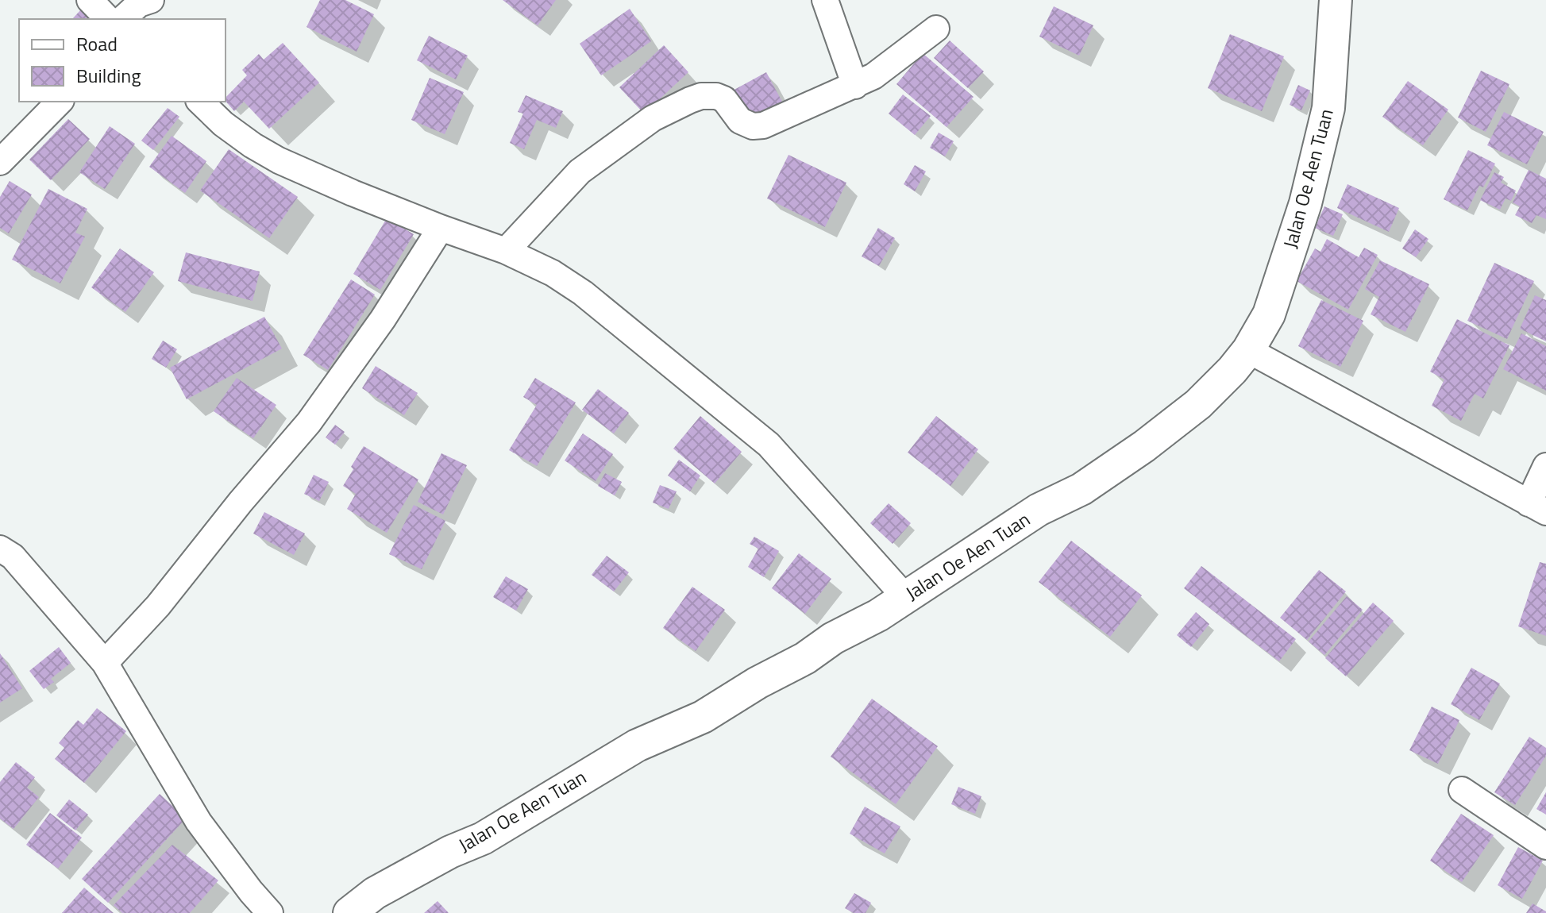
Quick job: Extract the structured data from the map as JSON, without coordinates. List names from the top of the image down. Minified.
{"streets":{"street":["Jalan Oe Aen Tuan"]},"legend":["Road","Building"]}
